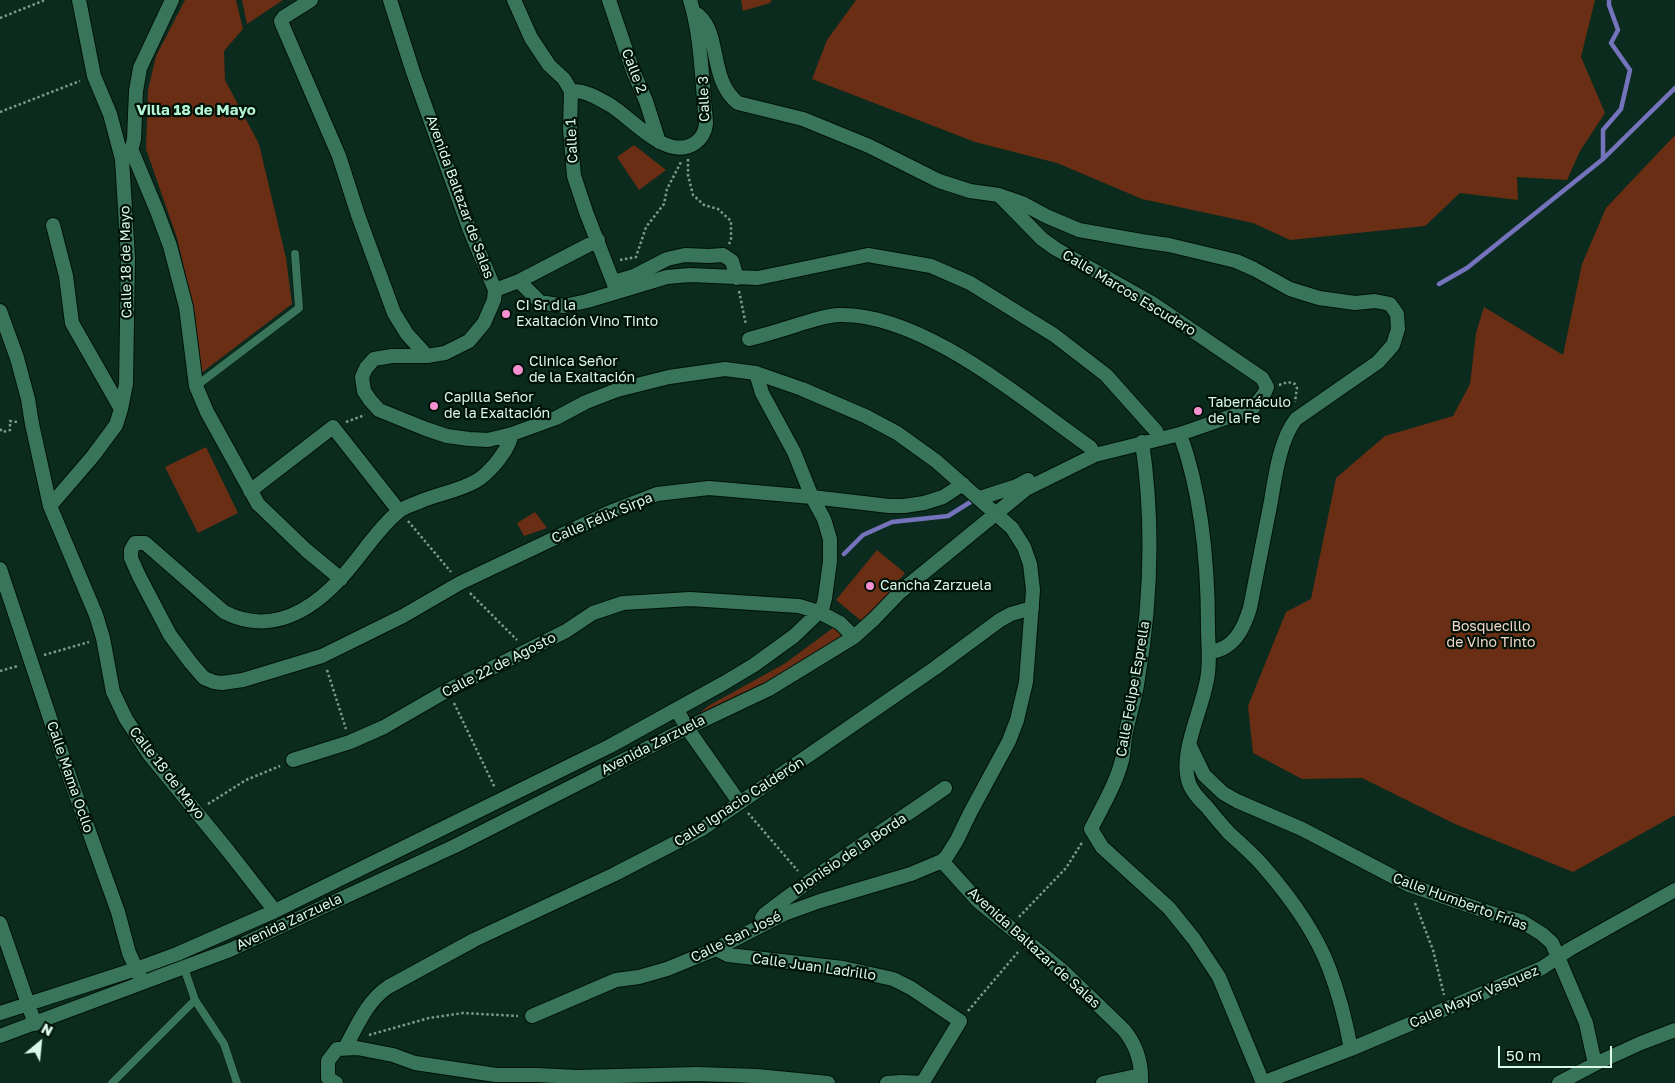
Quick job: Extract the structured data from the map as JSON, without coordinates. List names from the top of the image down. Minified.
{"streets":{"street":["Calle 2","Calle 3","Calle 1","Avenida Baltazar de Salas","Calle 18 de Mayo","Calle Marcos Escudero","Calle Félix Sirpa","Calle 22 de Agosto","Calle Felipe Esprella","Avenida Zarzuela","Calle Mama Ocllo","Calle Ignacio Calderón","Dionisio de la Borda","Calle Humberto Frias","Calle San José","Calle Juan Ladrillo","Calle Mayor Vasquez"]},"crossings":[["Avenida Baltazar de Salas","Calle Félix Sirpa"],["Avenida Baltazar de Salas","Avenida Zarzuela"],["Avenida Baltazar de Salas","Calle Ignacio Calderón"],["Avenida Baltazar de Salas","Calle San José"],["Calle 18 de Mayo","Avenida Zarzuela"],["Calle Marcos Escudero","Avenida Zarzuela"],["Calle Félix Sirpa","Avenida Zarzuela"],["Calle 22 de Agosto","Avenida Zarzuela"],["Calle Felipe Esprella","Avenida Zarzuela"],["Avenida Zarzuela","Calle Mama Ocllo"],["Dionisio de la Borda","Calle San José"],["Calle Humberto Frias","Calle Mayor Vasquez"],["Calle San José","Calle Juan Ladrillo"]],"districts":["Villa 18 de Mayo"],"parks":["Bosquecillo de Vino Tinto"],"places":["CI Sr d la Exaltación Vino Tinto","Clinica Señor de la Exaltación","Capilla Señor de la Exaltación","Tabernáculo de la Fe","Cancha Zarzuela"],"scale_bar":"50 m","north":"top right"}
